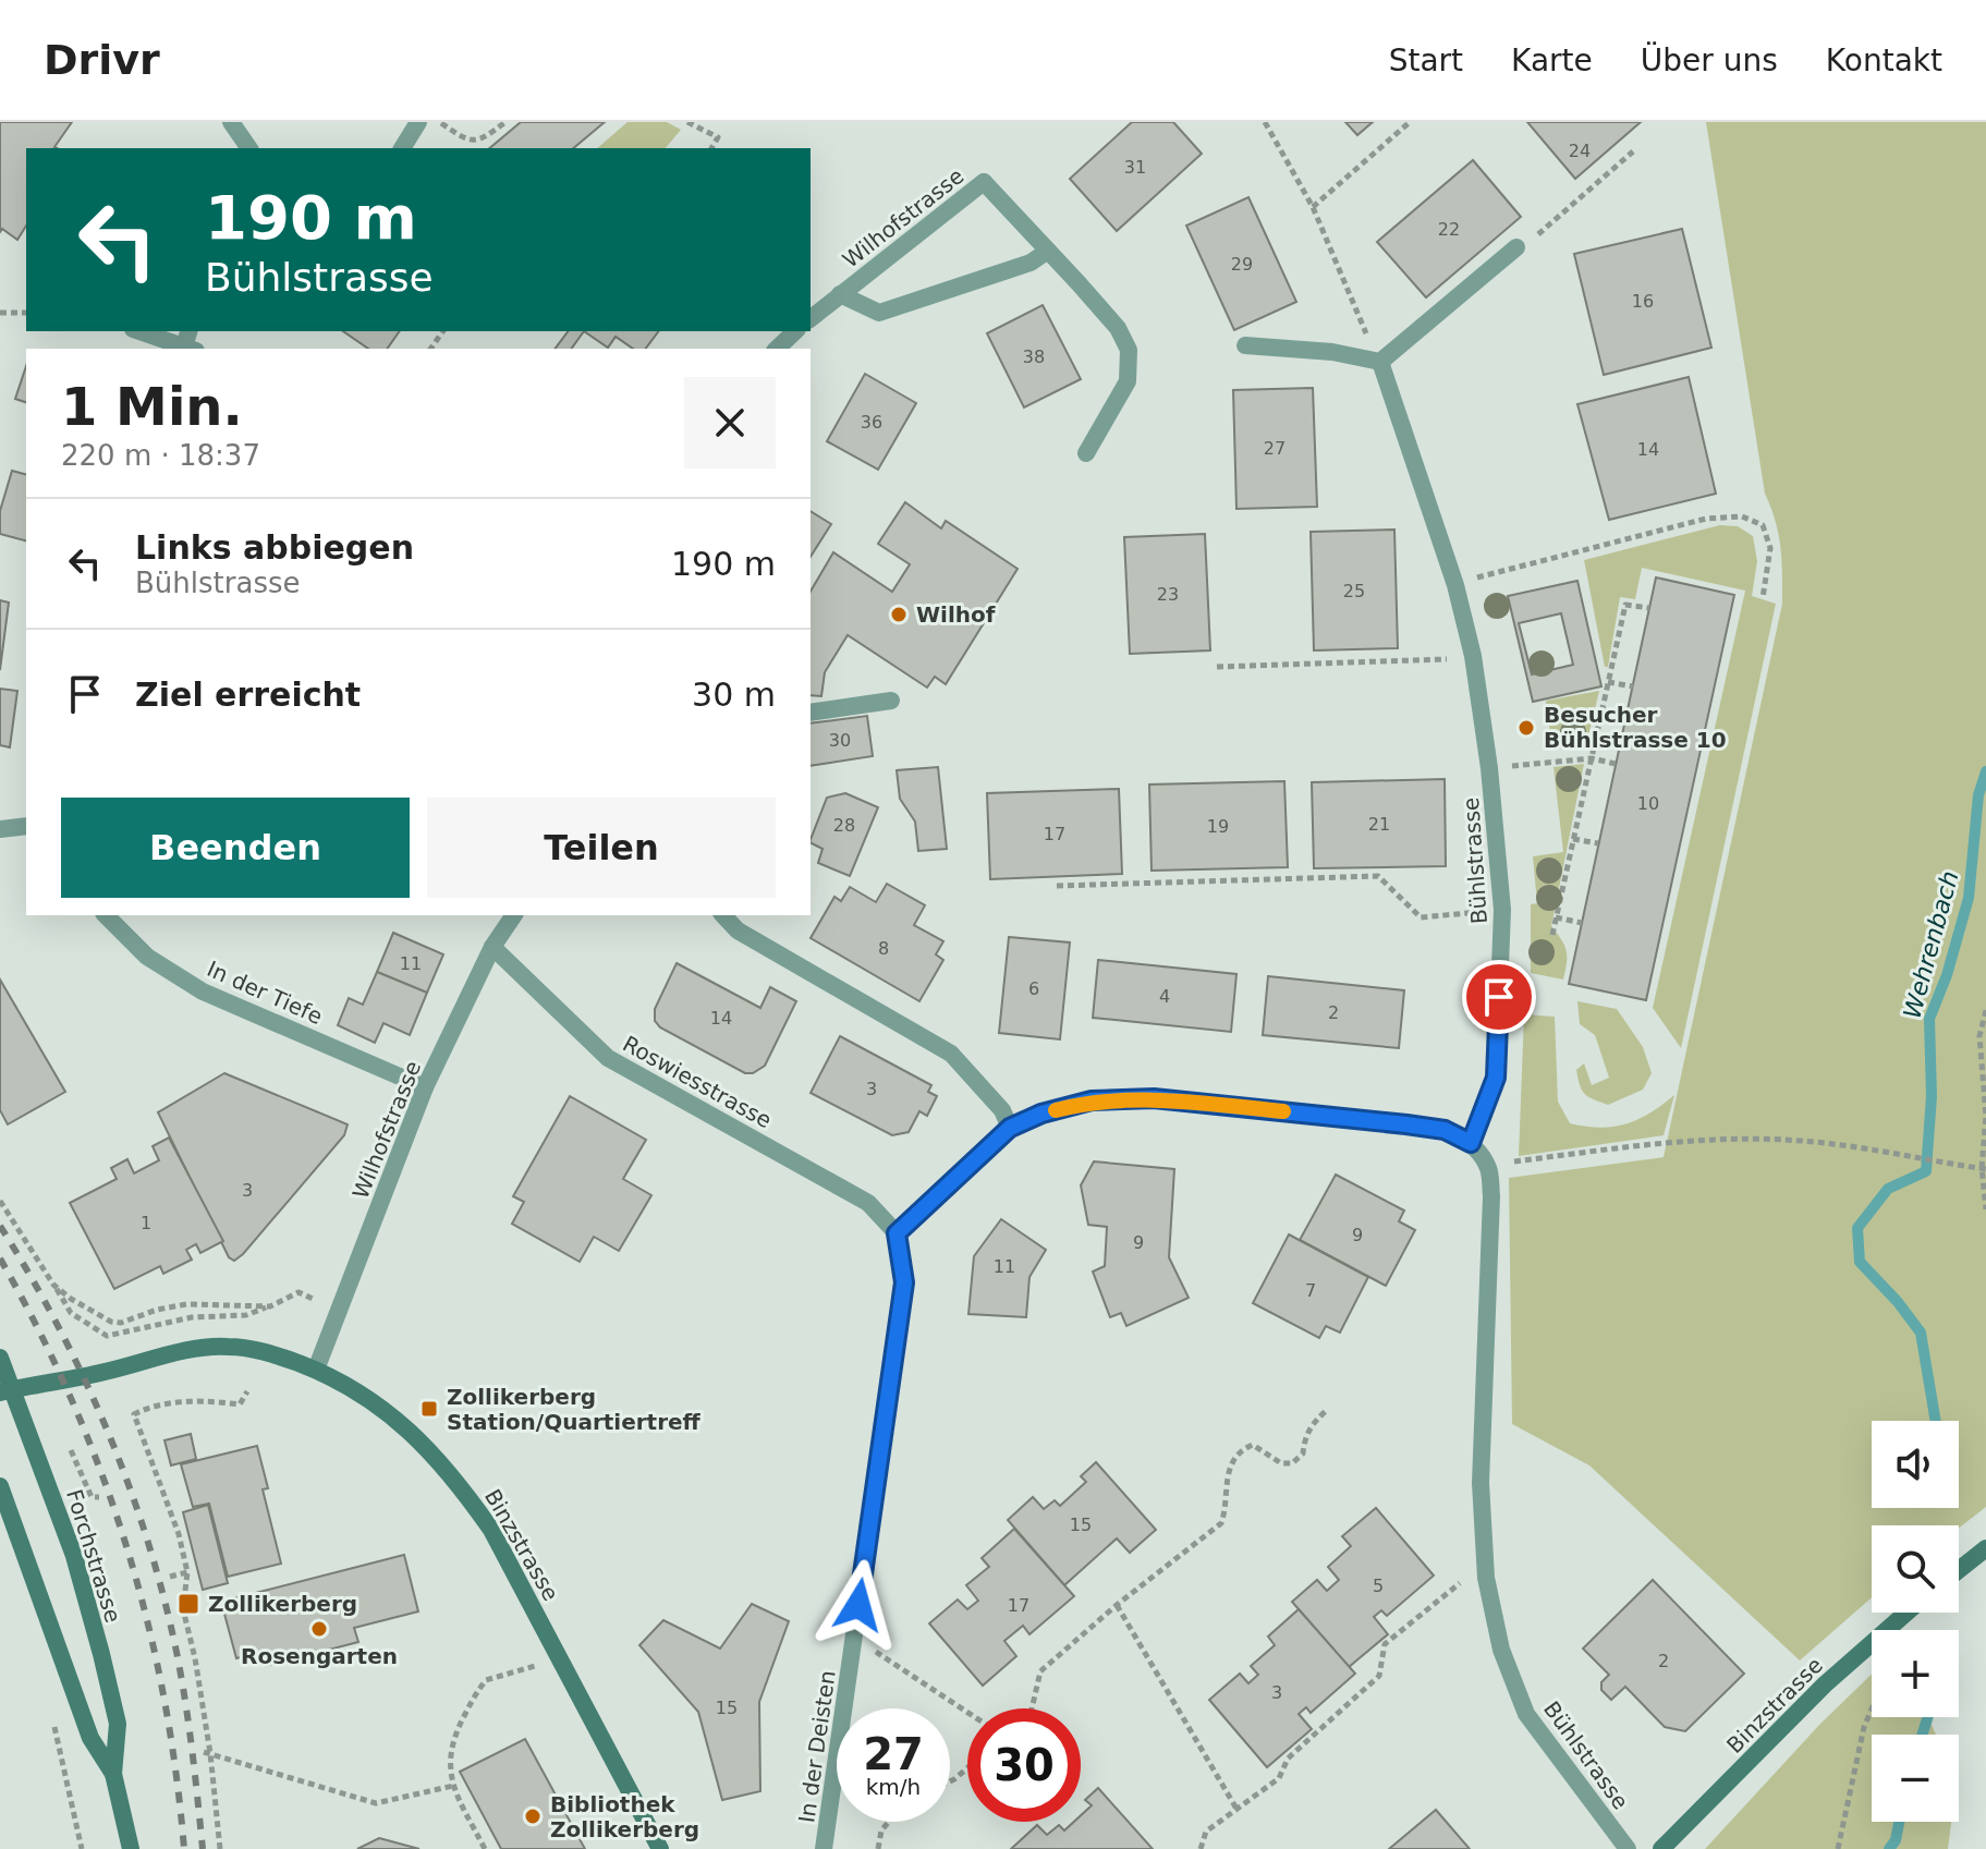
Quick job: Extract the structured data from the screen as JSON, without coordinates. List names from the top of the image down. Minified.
{"streets":{"main road":["Binzstrasse","Forchstrasse"],"street":["Wilhofstrasse","Bühlstrasse","In der Tiefe","Roswiesstrasse","In der Deisten"]},"crossings":[["Wilhofstrasse","In der Tiefe"],["Wilhofstrasse","Roswiesstrasse"],["Wilhofstrasse","Binzstrasse"],["Roswiesstrasse","In der Deisten"],["Binzstrasse","Forchstrasse"]],"water":["Wehrenbach"],"places":{"other":["Wilhof","Besucher Bühlstrasse 10","Rosengarten","Bibliothek Zollikerberg"],"transit":["Zollikerberg Station/Quartiertreff","Zollikerberg"]},"house_numbers":["24","31","22","29","16","38","36","27","14","25","23","30","10","21","28","19","17","8","11","6","4","2","14","3","3","1","9","9","11","7","15","5","17","2","3","15"],"page":{"header":"Drivr","nav":["Start","Karte","Über uns","Kontakt"],"turn":["190 m","Bühlstrasse"],"heading":["1 Min.","220 m · 18:37"],"list":[{"name":"Links abbiegen","note":"Bühlstrasse","value":"190 m"},{"name":"Ziel erreicht","value":"30 m"}],"buttons":["Beenden","Teilen"],"map_buttons":["+","−"],"speed":"27 km/h","limit":"30"}}
